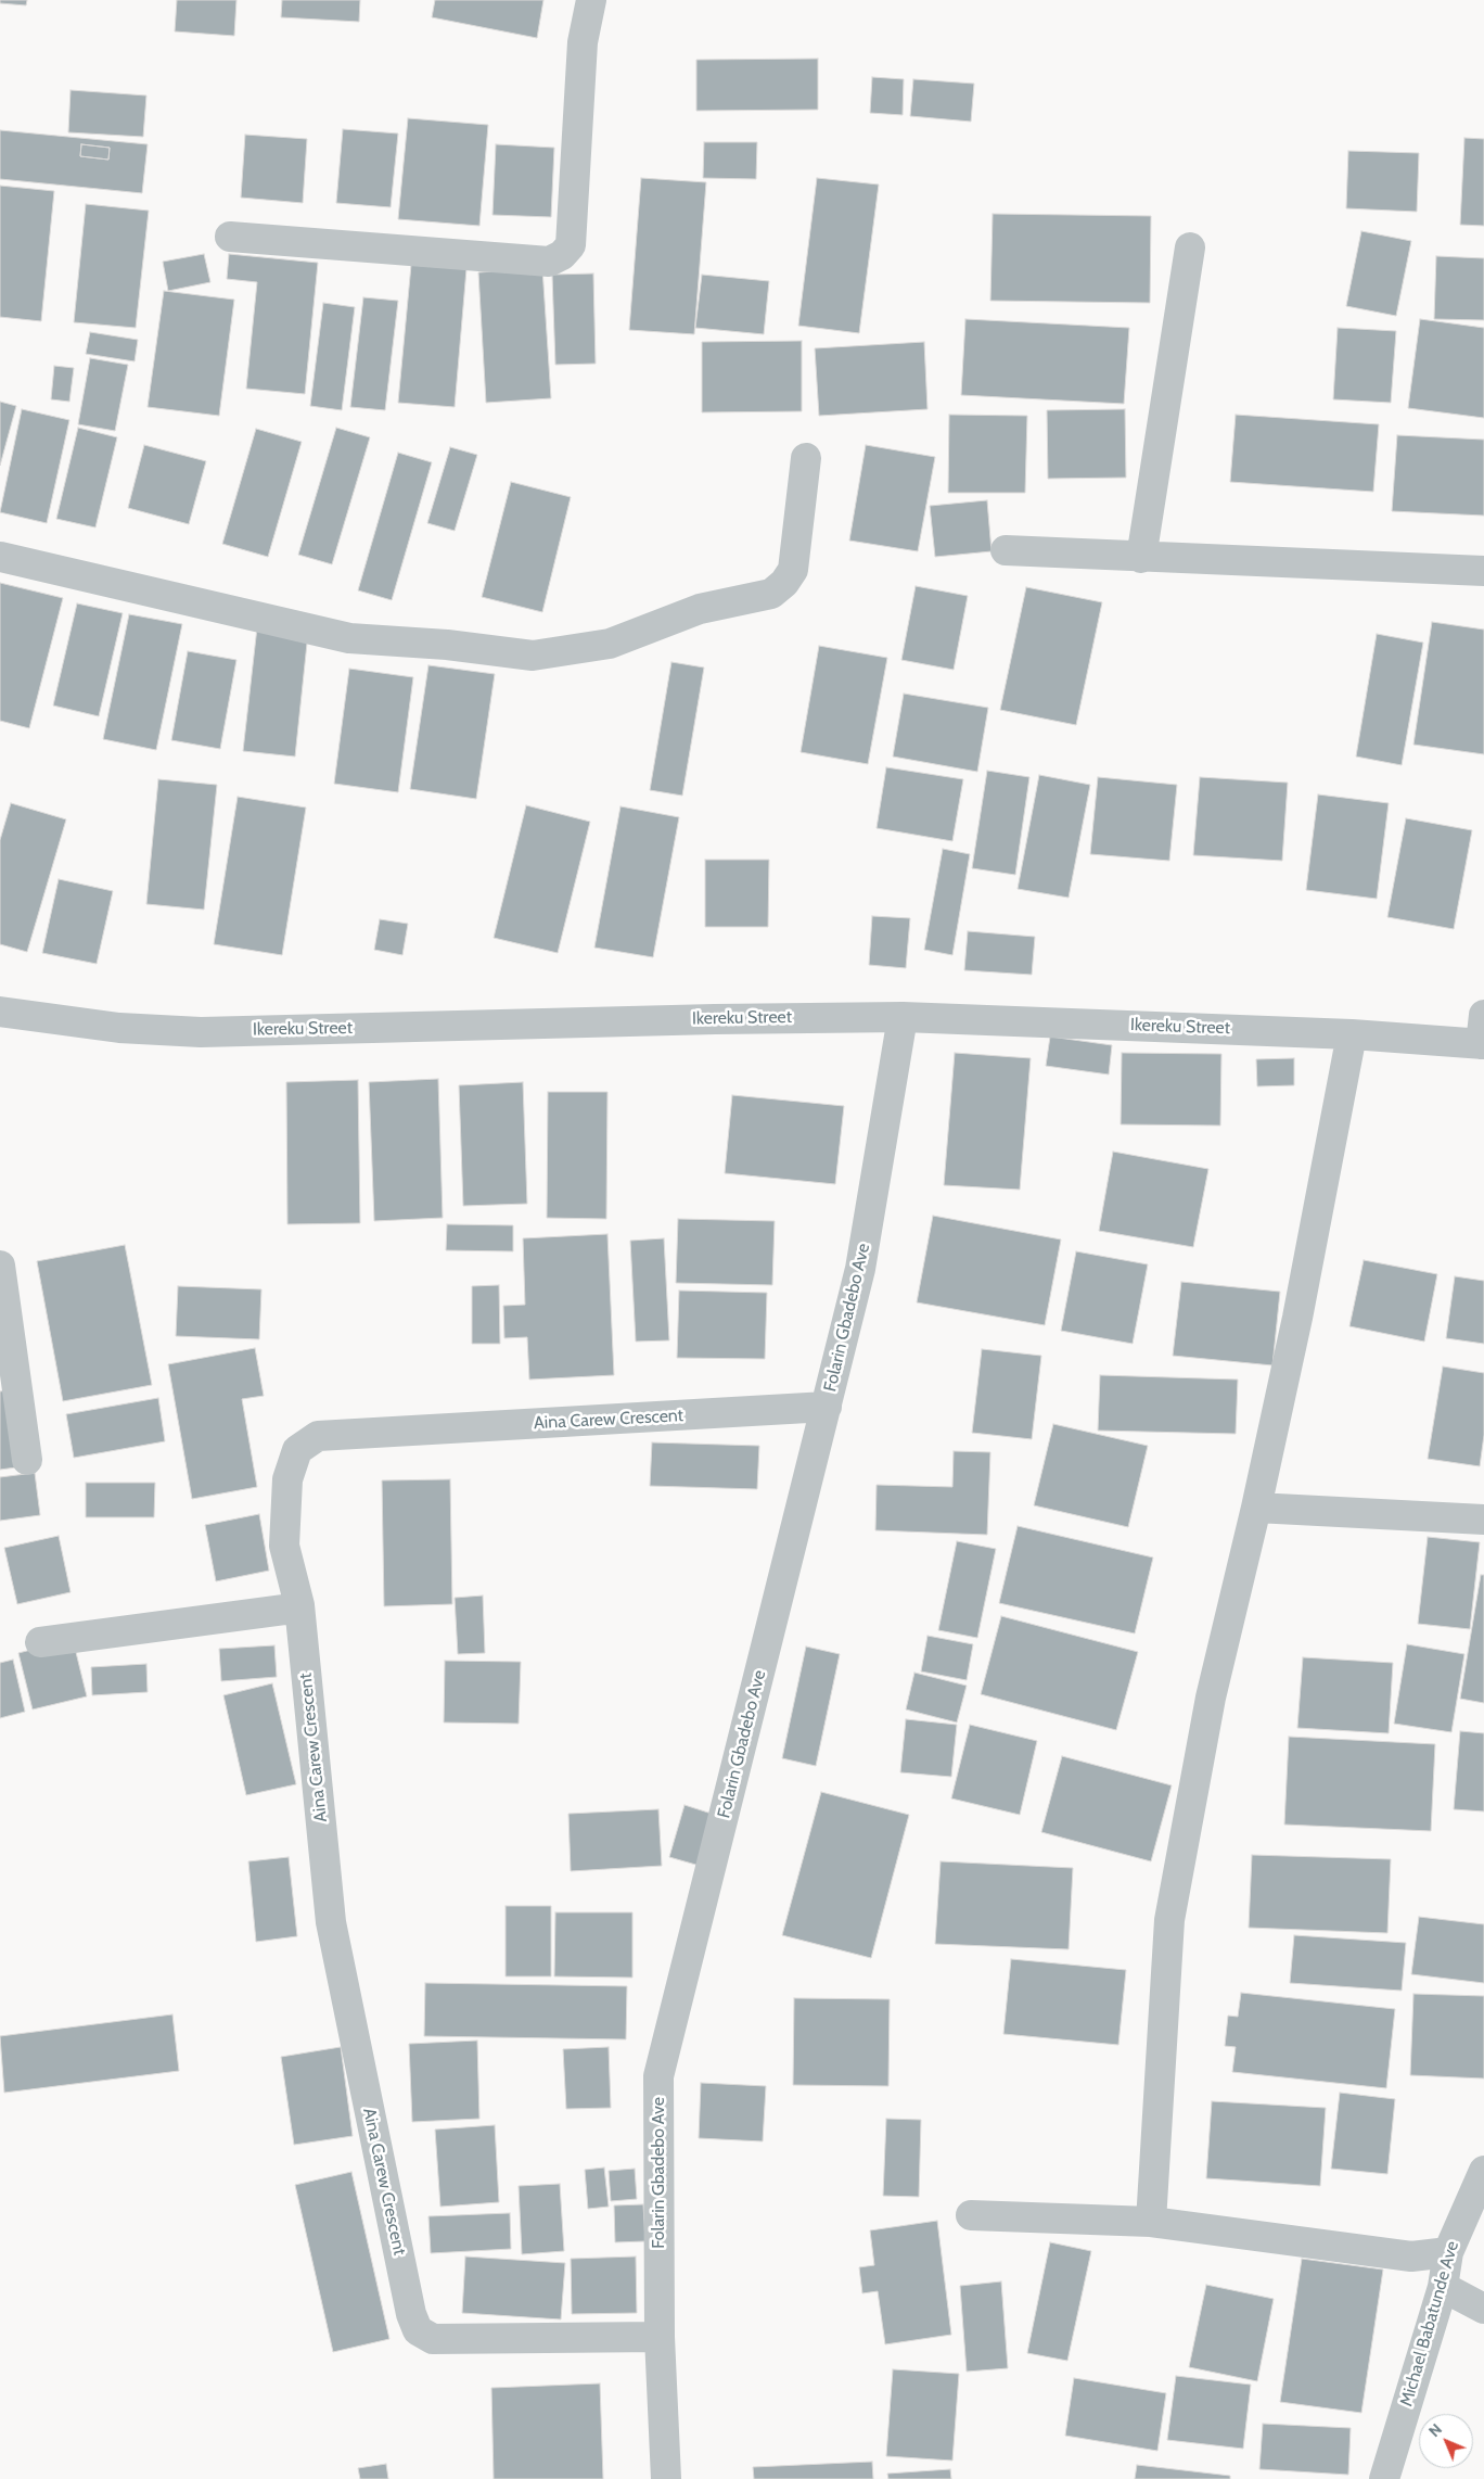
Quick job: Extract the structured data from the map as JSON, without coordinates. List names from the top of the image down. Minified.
{"streets":{"street":["Ikereku Street","Folarin Gbadebo Ave","Aina Carew Crescent","Michael Babatunde Ave"]},"crossings":[["Ikereku Street","Folarin Gbadebo Ave"],["Folarin Gbadebo Ave","Aina Carew Crescent"]],"north":"top left"}
